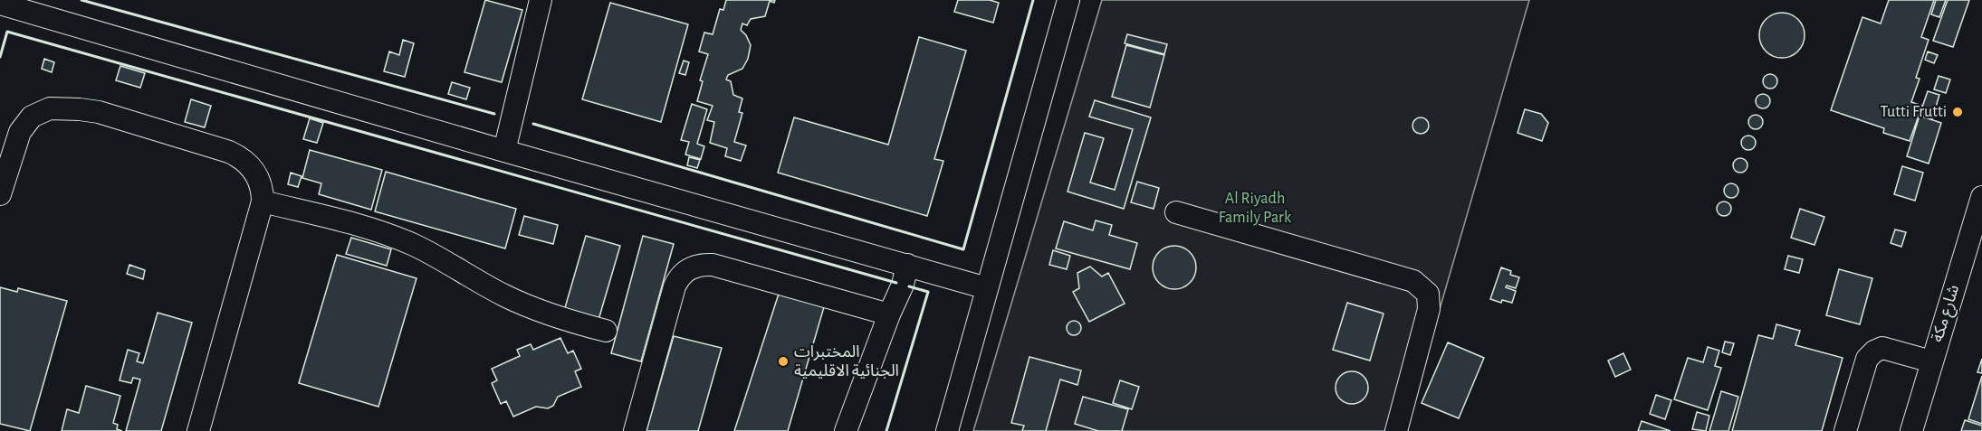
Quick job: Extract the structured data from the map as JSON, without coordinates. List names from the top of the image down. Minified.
{"streets":{"street":["شارع مكة"]},"parks":["Al Riyadh Family Park"],"places":["Tutti Frutti","المختبرات الجنائية الاقليمية"]}
